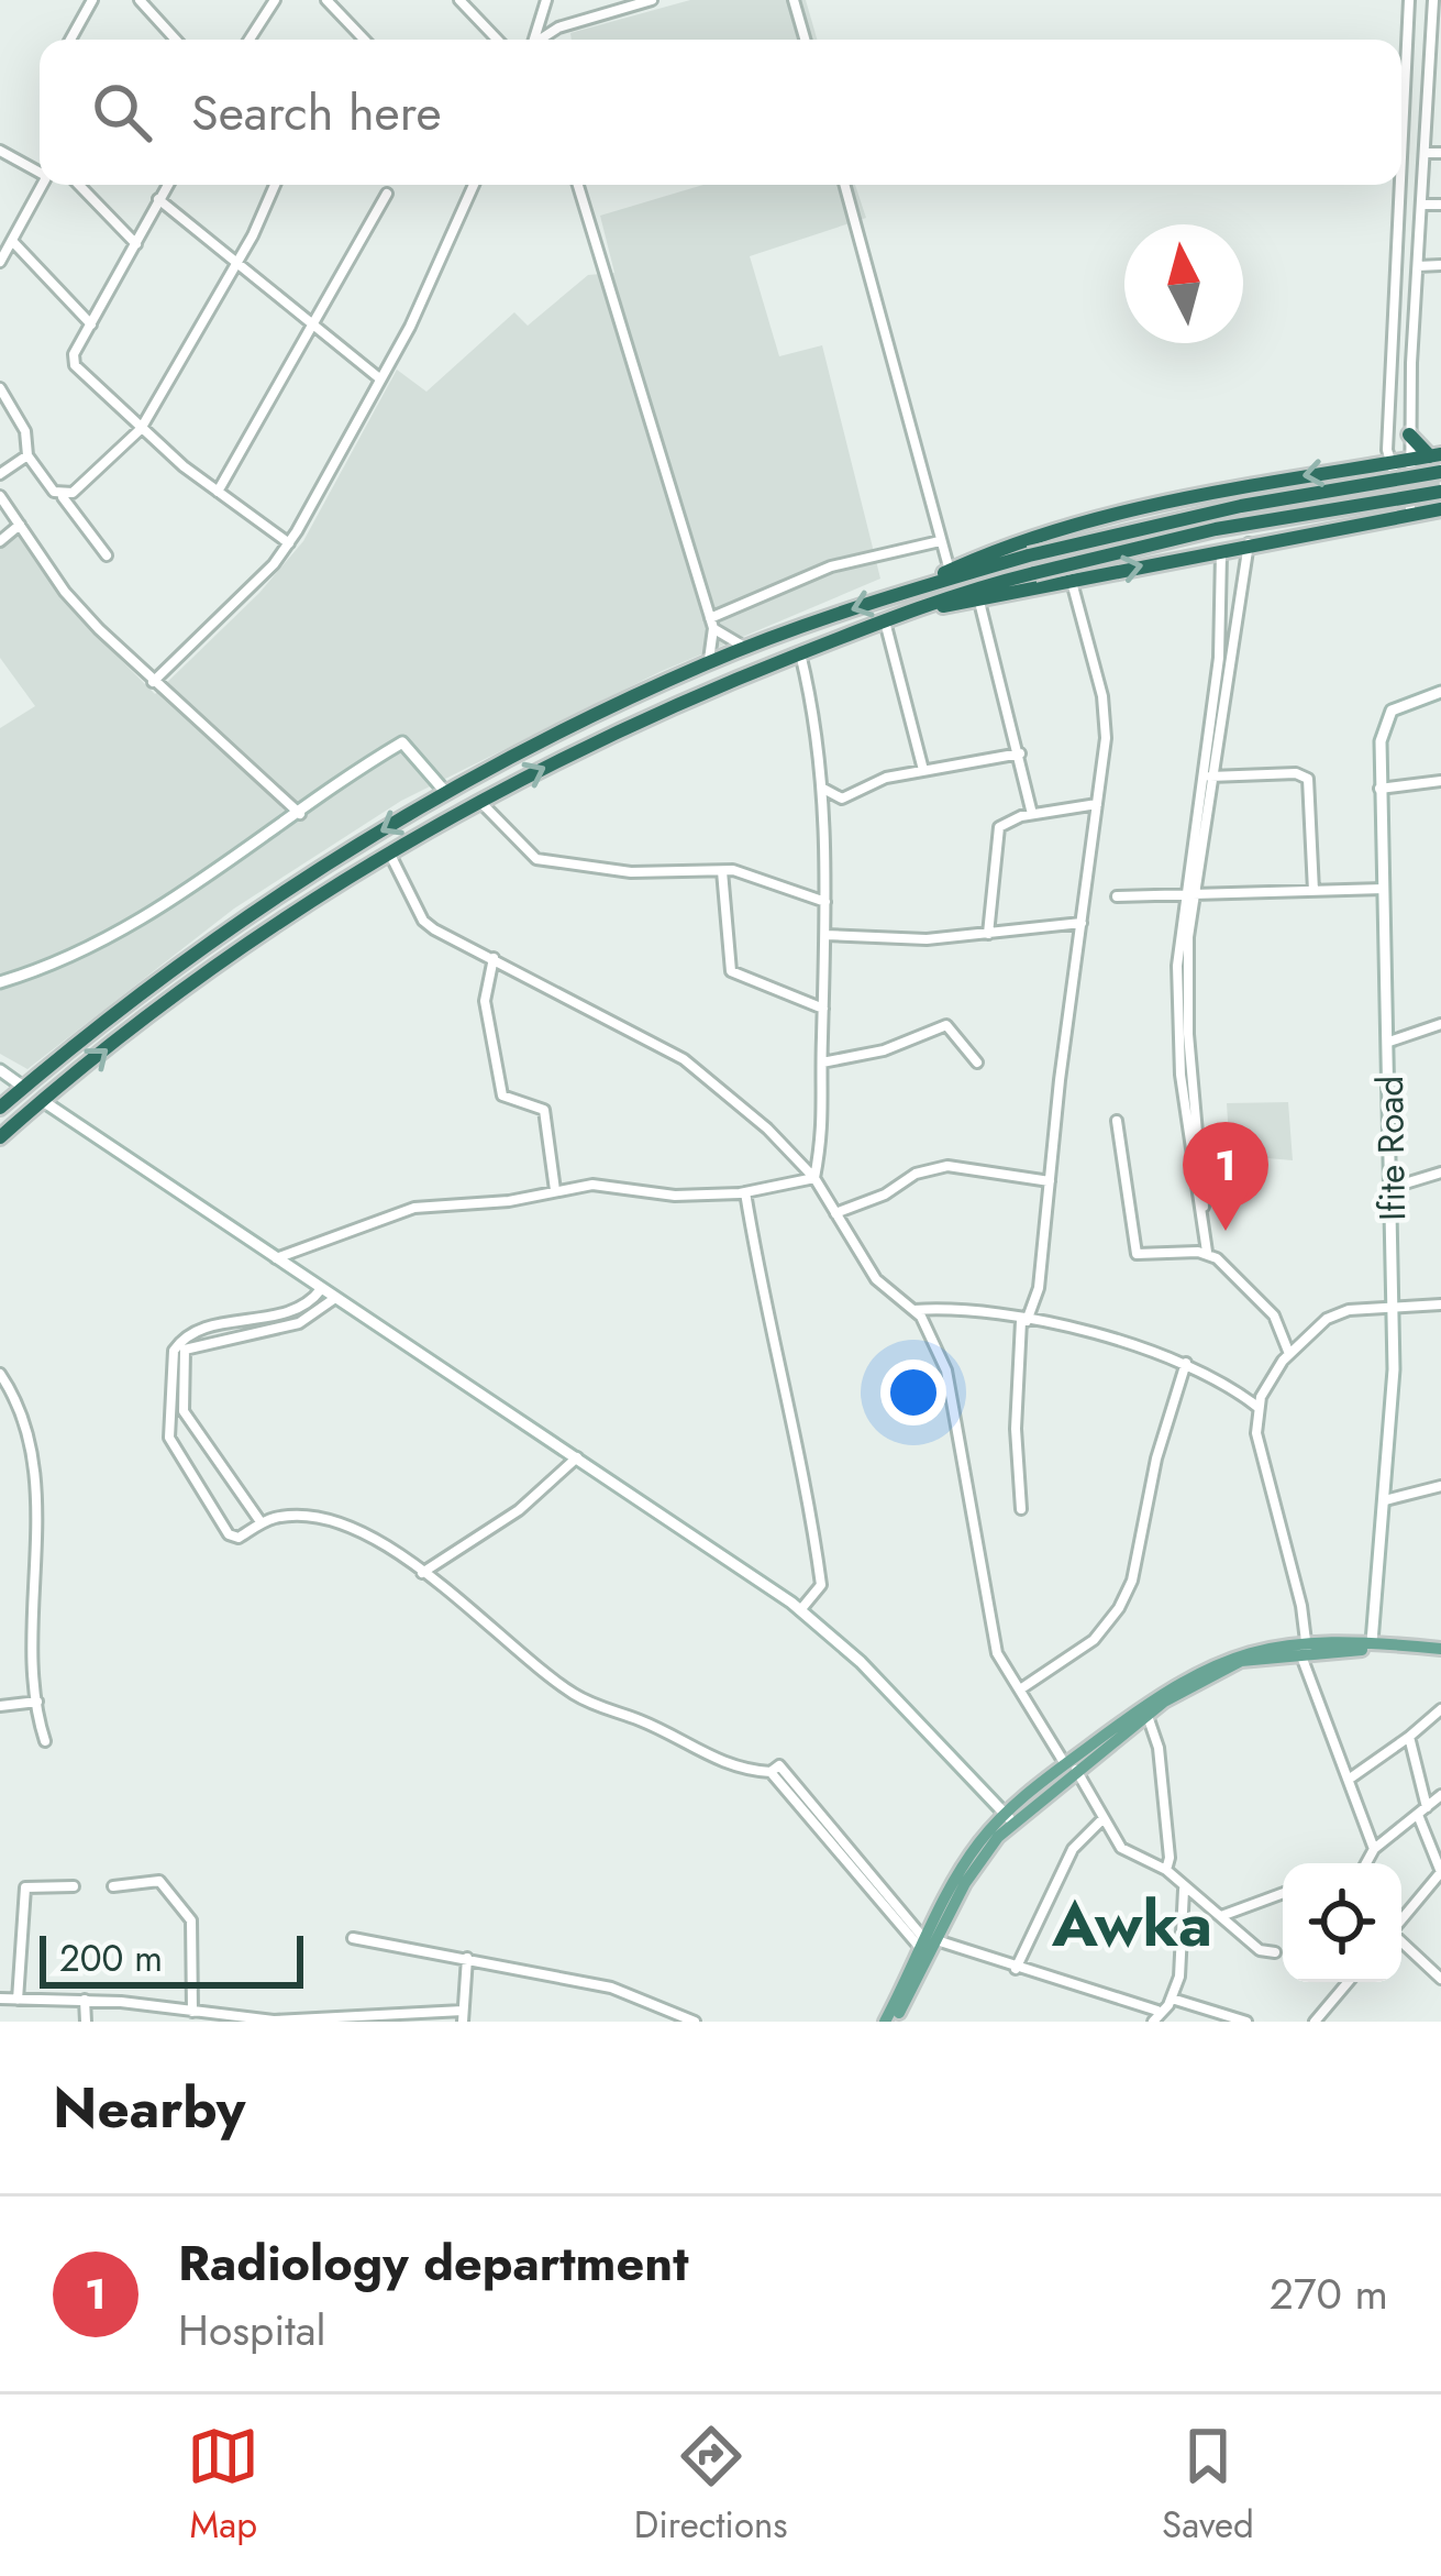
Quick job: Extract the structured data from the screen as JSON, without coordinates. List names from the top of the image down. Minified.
{"streets":{"street":["Ifite Road"]},"districts":["Awka"],"scale_bar":"200 m","north":"top","page":{"search":"Search here","pins":"1","scale":"200 m","heading":"Nearby","list":[{"mark":"1","name":"Radiology department","note":"Hospital","value":"270 m"}],"nav":["Map","Directions","Saved"]}}
